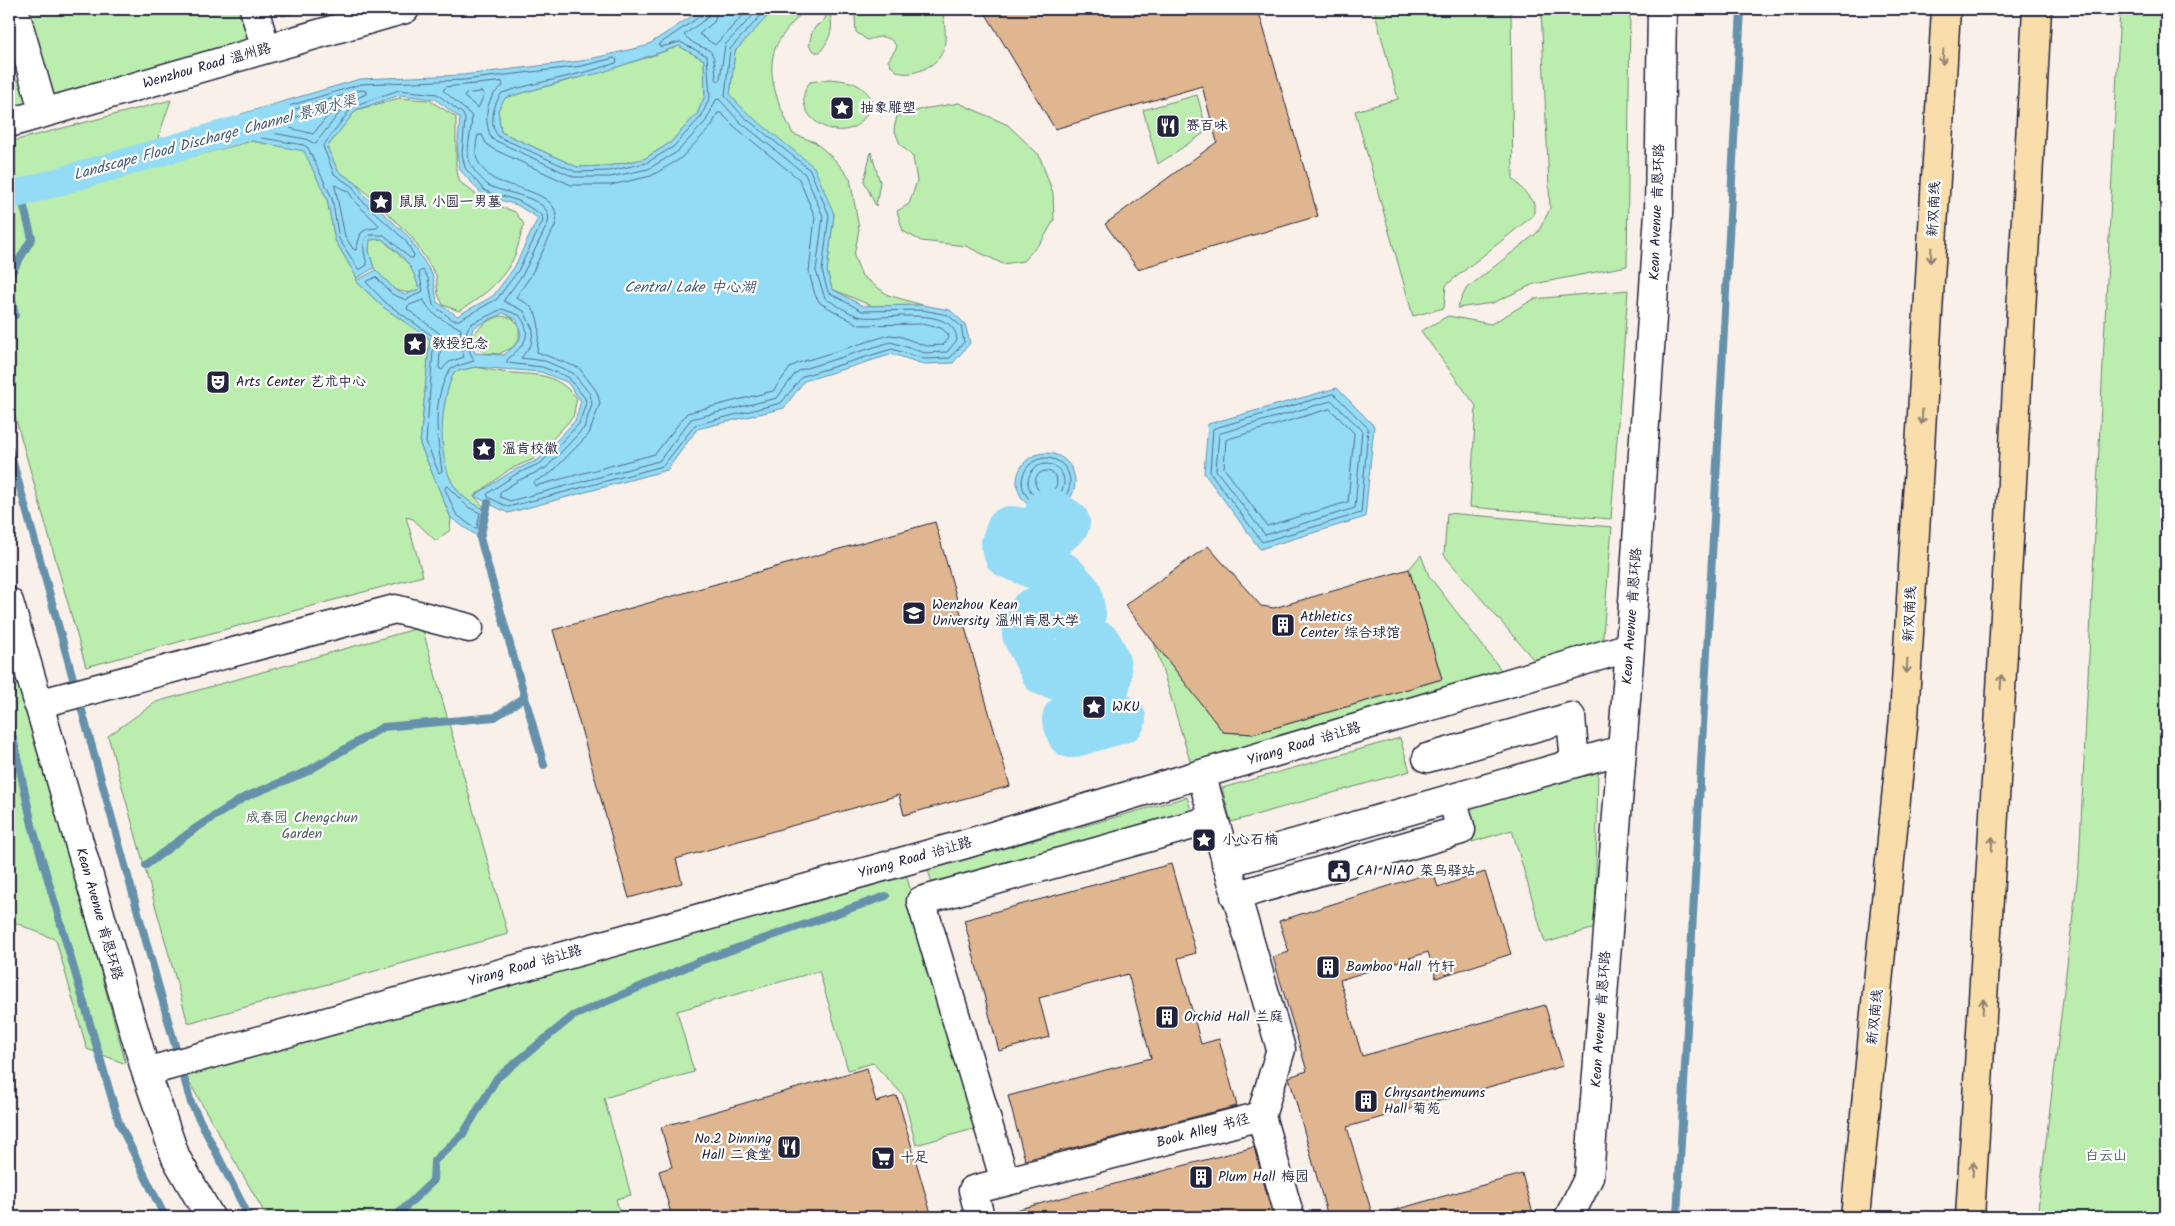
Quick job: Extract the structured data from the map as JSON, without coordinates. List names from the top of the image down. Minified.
{"streets":{"main road":["新双南线"],"street":["Wenzhou Road 温州路","Kean Avenue 肯恩环路","Yirang Road 诒让路","Book Alley 书径"]},"crossings":[["Kean Avenue 肯恩环路","Yirang Road 诒让路"],["Yirang Road 诒让路","Book Alley 书径"]],"water":["Landscape Flood Discharge Channel 景观水渠","Central Lake 中心湖"],"parks":["成春园 Chengchun Garden","白云山"],"places":{"place":["抽象雕塑","鼠鼠 小圆一男墓","教授纪念","温肯校徽","WKU","小心石楠"],"restaurant":["赛百味","No.2 Dinning Hall 二食堂"],"theatre":["Arts Center 艺术中心"],"school or university":["Wenzhou Kean University 温州肯恩大学"],"building":["Athletics Center 综合球馆","Bamboo Hall 竹轩","Orchid Hall 兰庭","Chrysanthemums Hall 菊苑","Plum Hall 梅园"],"public building":["CAI NIAO 菜鸟驿站"],"supermarket":["十足"]}}
